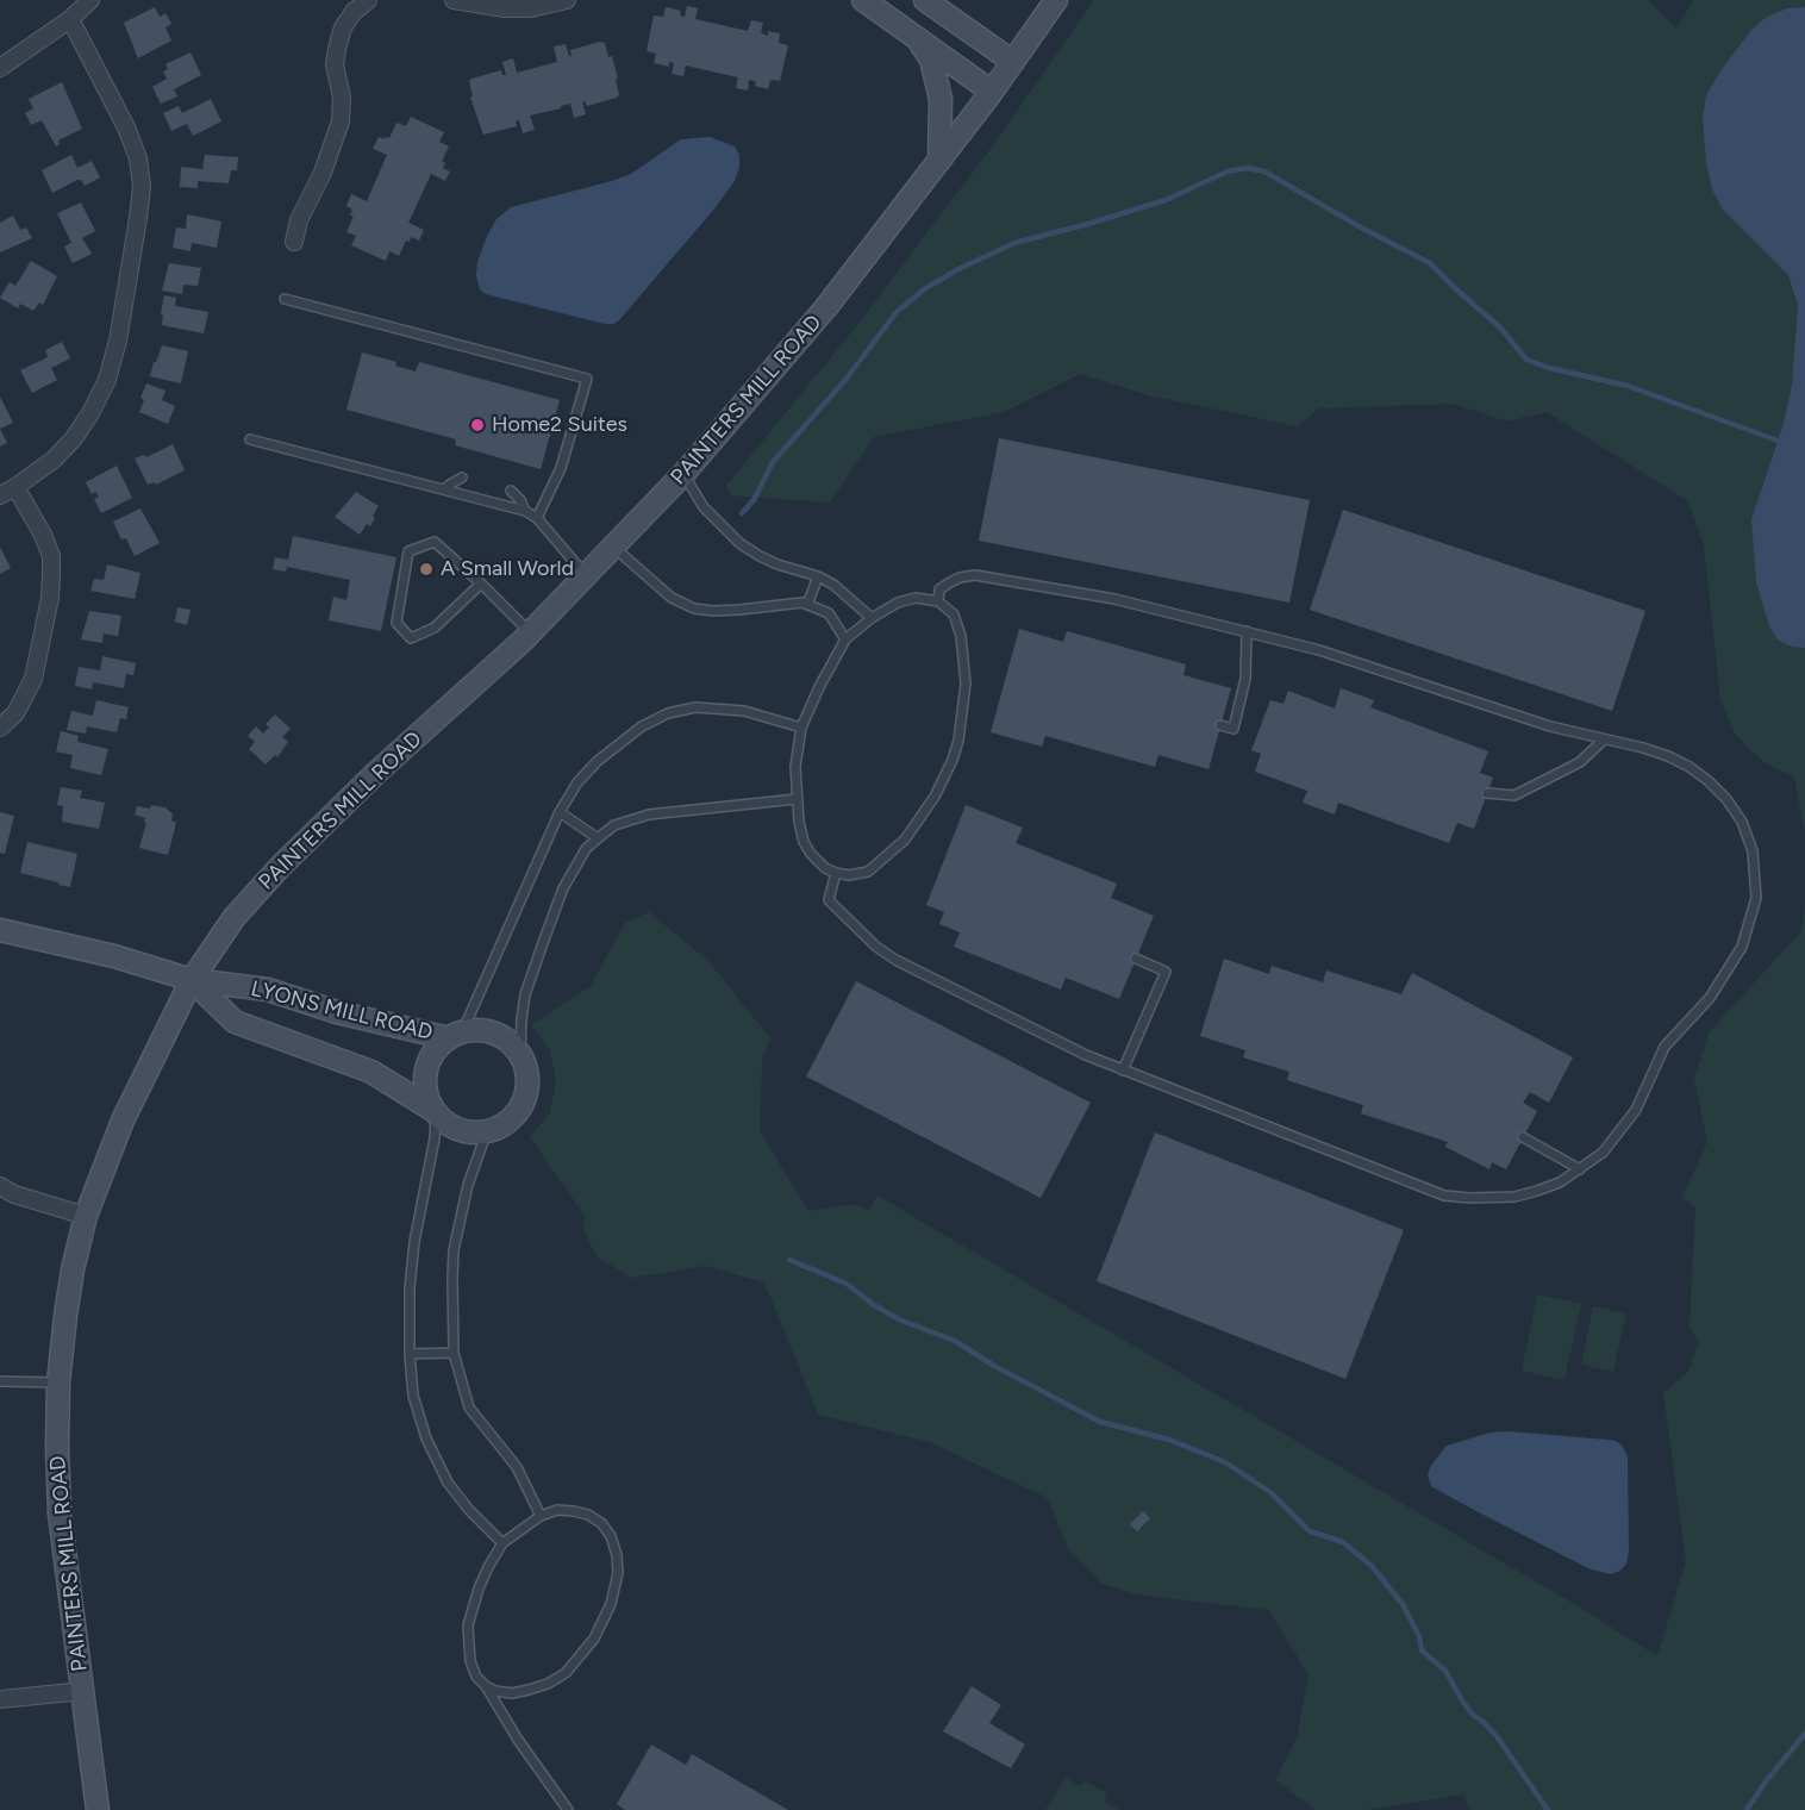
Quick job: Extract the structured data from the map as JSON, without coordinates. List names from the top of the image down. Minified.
{"streets":{"main road":["PAINTERS MILL ROAD","LYONS MILL ROAD"]},"crossings":[["PAINTERS MILL ROAD","LYONS MILL ROAD"]],"places":["Home2 Suites","A Small World"]}
